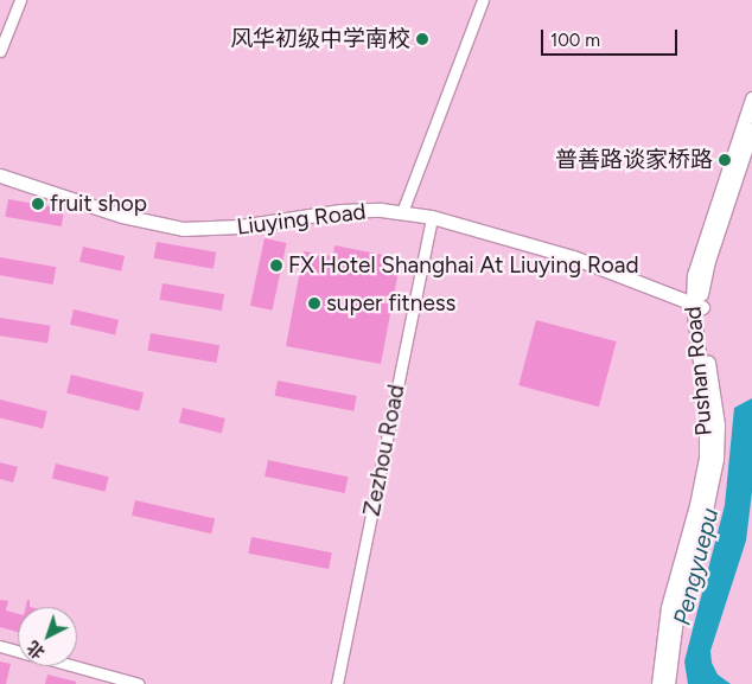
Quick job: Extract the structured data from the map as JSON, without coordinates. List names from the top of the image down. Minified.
{"streets":{"main road":["Liuying Road","Pushan Road"],"street":["Zezhou Road"]},"crossings":[["Liuying Road","Pushan Road"],["Liuying Road","Zezhou Road"]],"water":["Pengyuepu"],"places":["风华初级中学南校","普善路谈家桥路","fruit shop","FX Hotel Shanghai At Liuying Road","super fitness"],"scale_bar":"100 m","north":"bottom left"}
